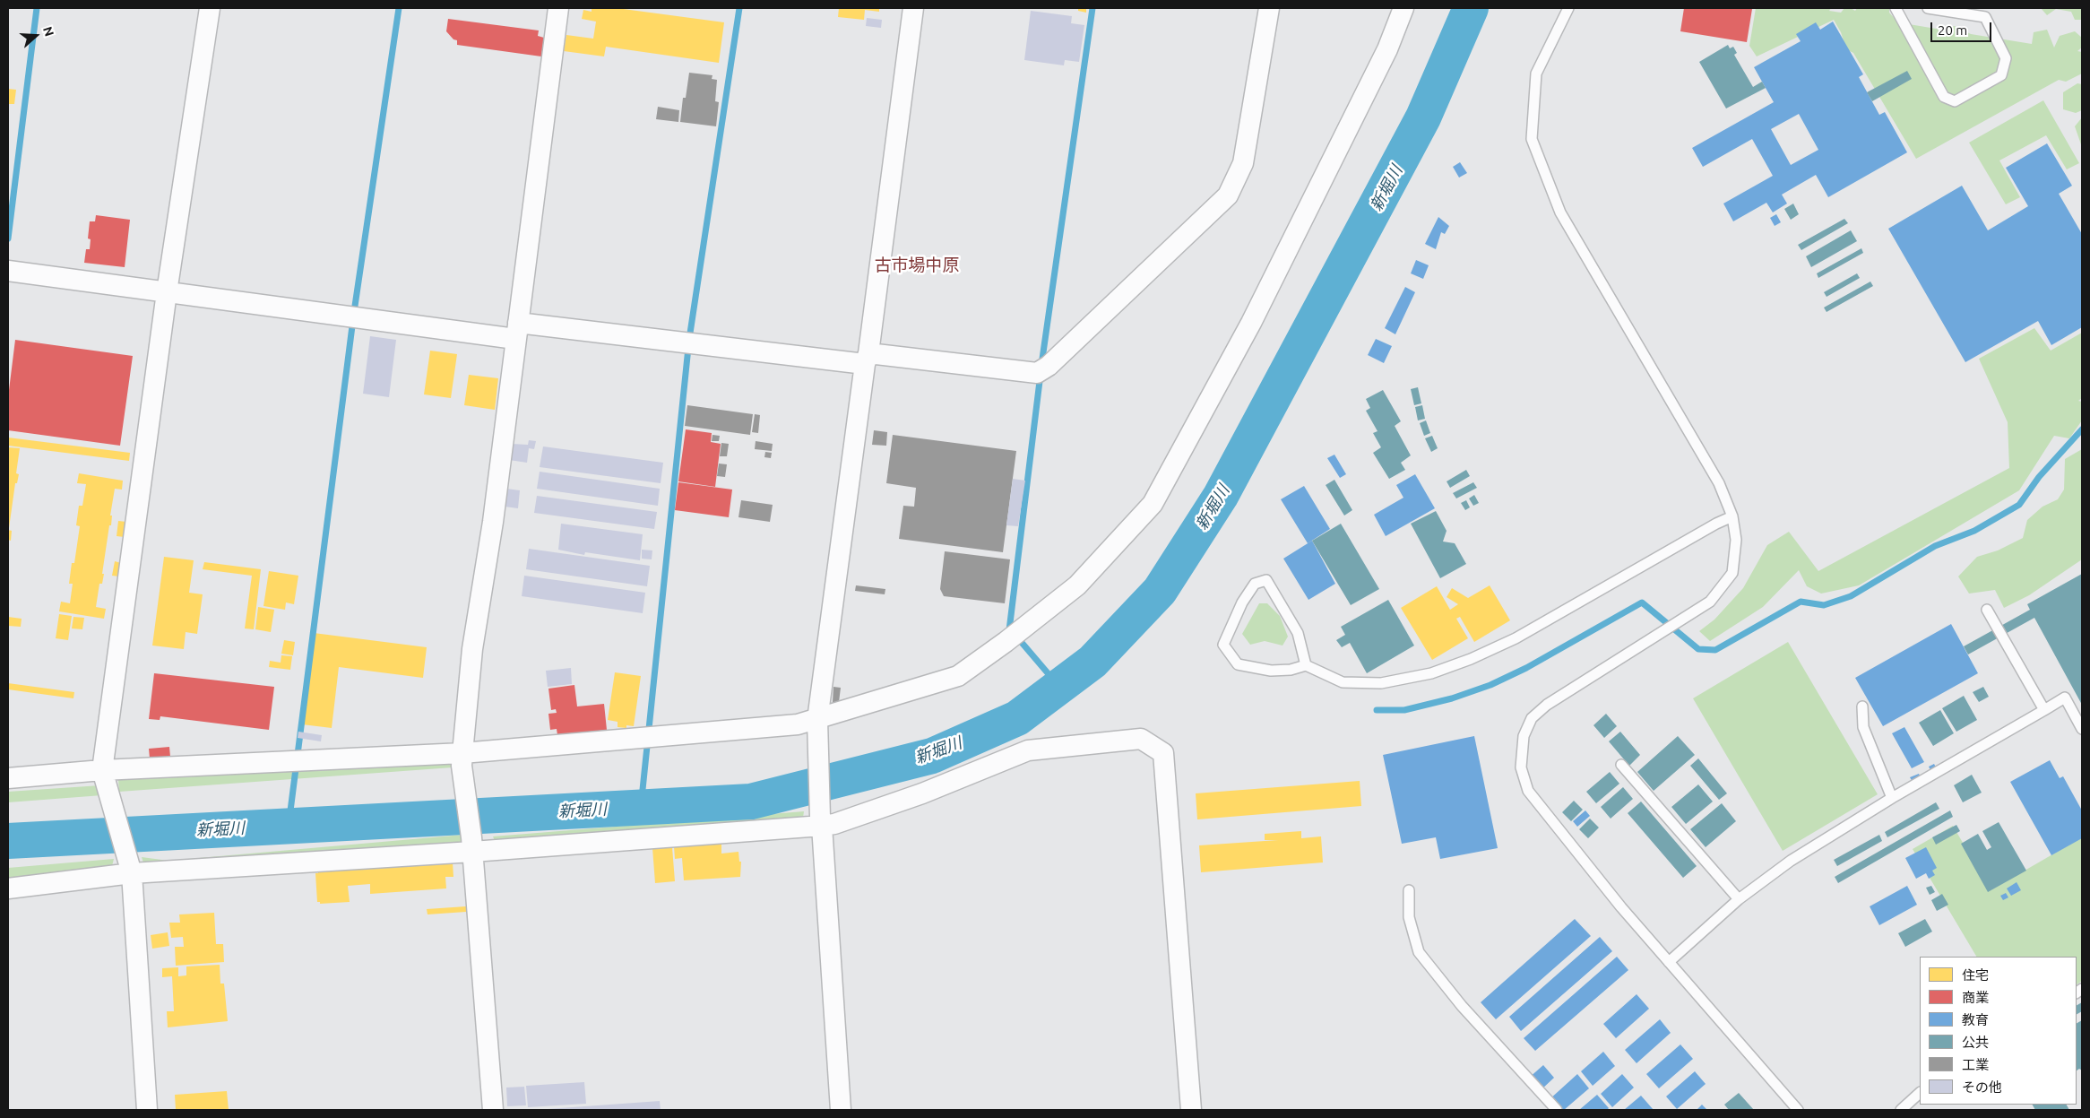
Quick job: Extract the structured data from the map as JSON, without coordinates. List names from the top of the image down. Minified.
{"districts":["古市場中原"],"water":["新堀川"],"legend":["住宅","商業","教育","公共","工業","その他"],"scale_bar":"20 m","north":"right"}
